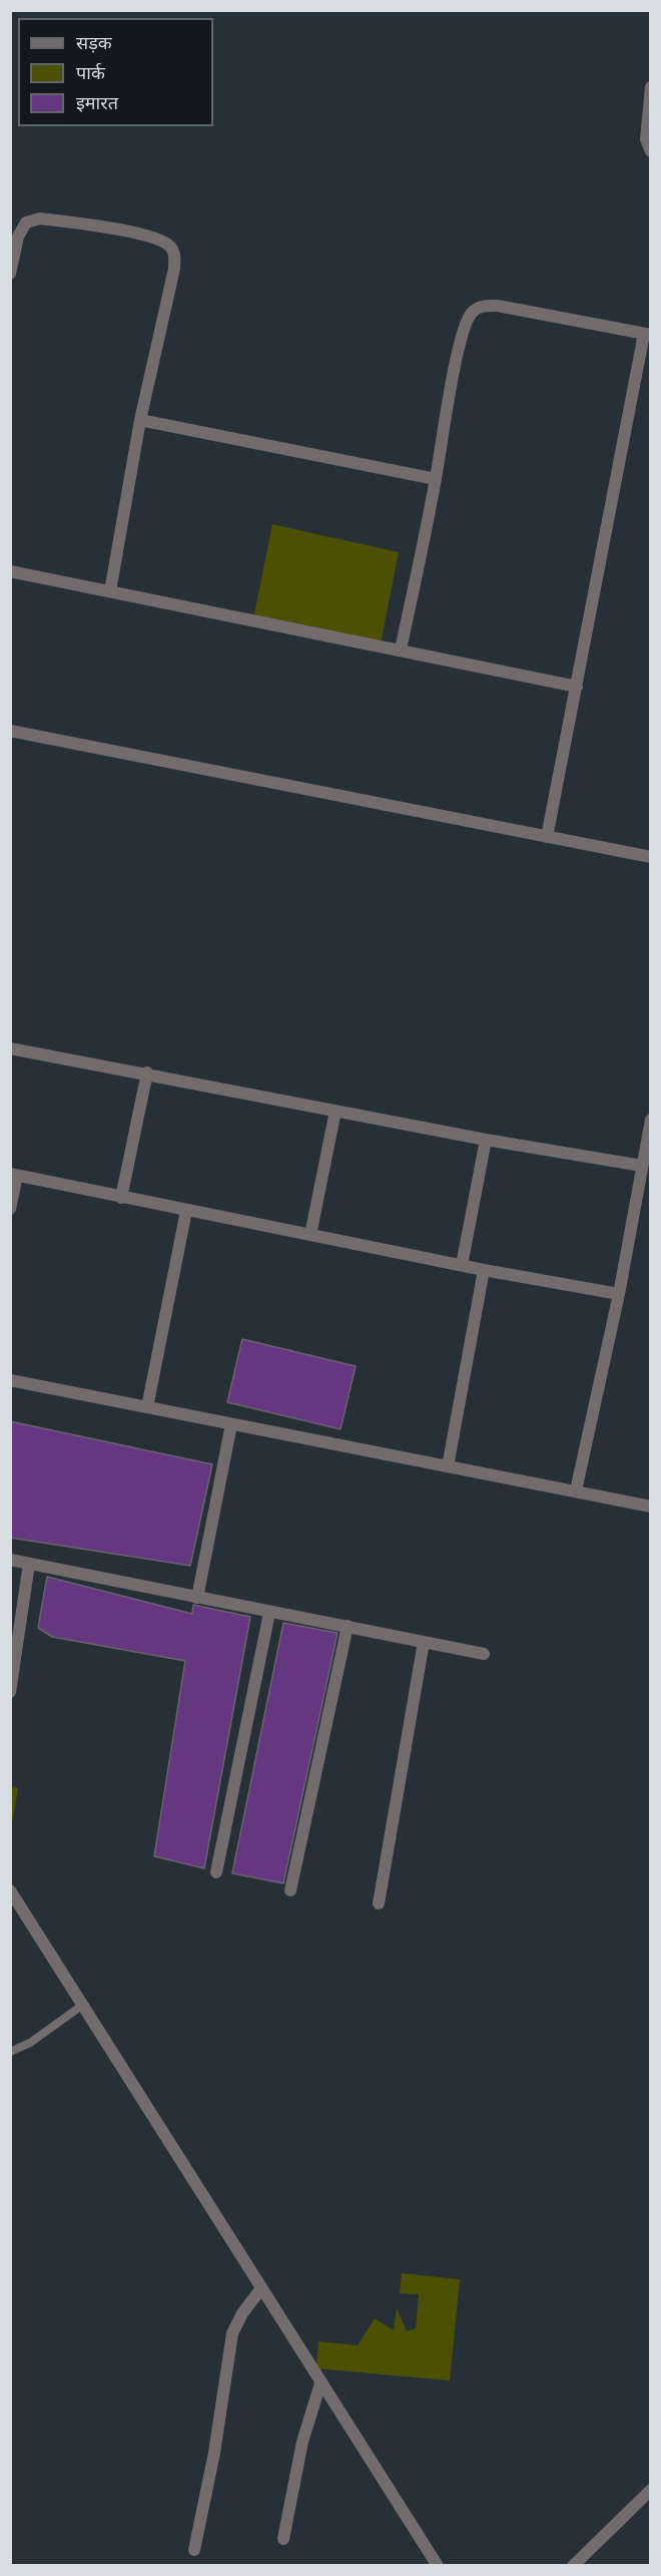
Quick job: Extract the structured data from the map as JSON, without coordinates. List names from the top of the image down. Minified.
{"legend":["सड़क","पार्क","इमारत"]}
